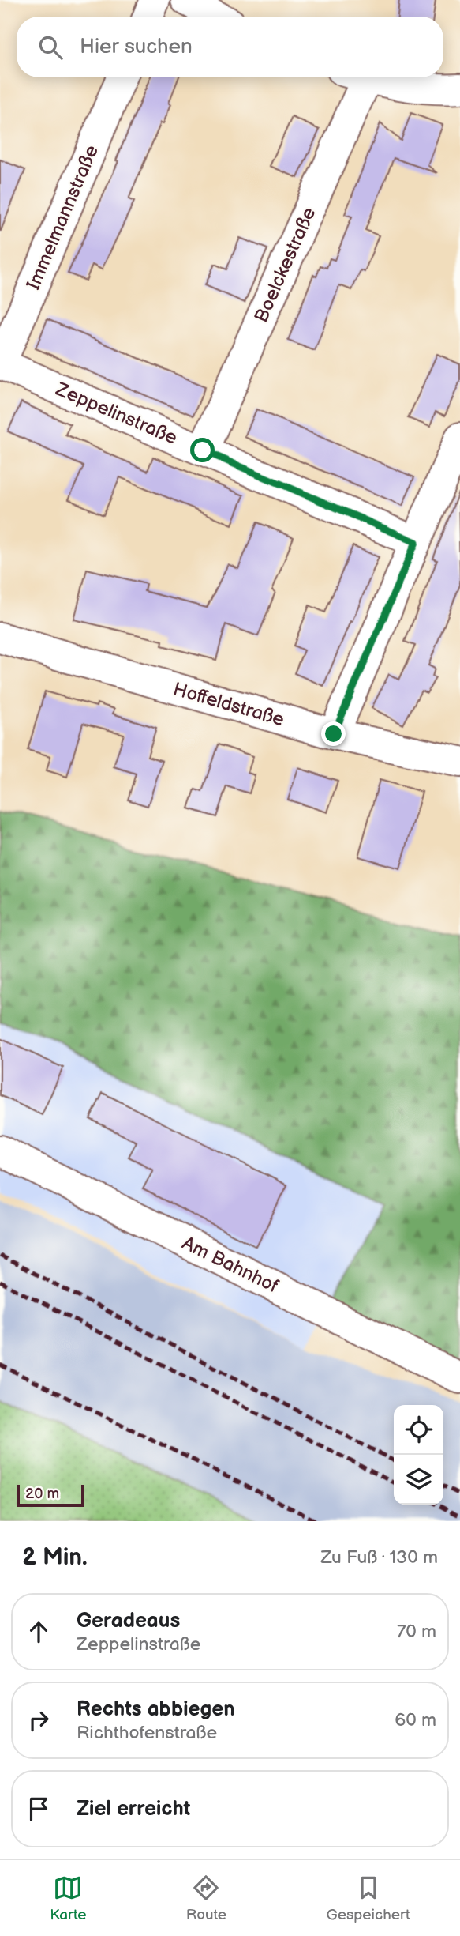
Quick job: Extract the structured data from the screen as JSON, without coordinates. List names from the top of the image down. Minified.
{"streets":{"street":["Immelmannstraße","Boelckestraße","Zeppelinstraße","Hoffeldstraße","Am Bahnhof"]},"crossings":[["Immelmannstraße","Zeppelinstraße"],["Boelckestraße","Zeppelinstraße"]],"scale_bar":"20 m","page":{"search":"Hier suchen","scale":"20 m","heading":["2 Min.","Zu Fuß · 130 m"],"list":[["Geradeaus","Zeppelinstraße","70 m"],["Rechts abbiegen","Richthofenstraße","60 m"],"Ziel erreicht"],"nav":["Karte","Route","Gespeichert"]}}
